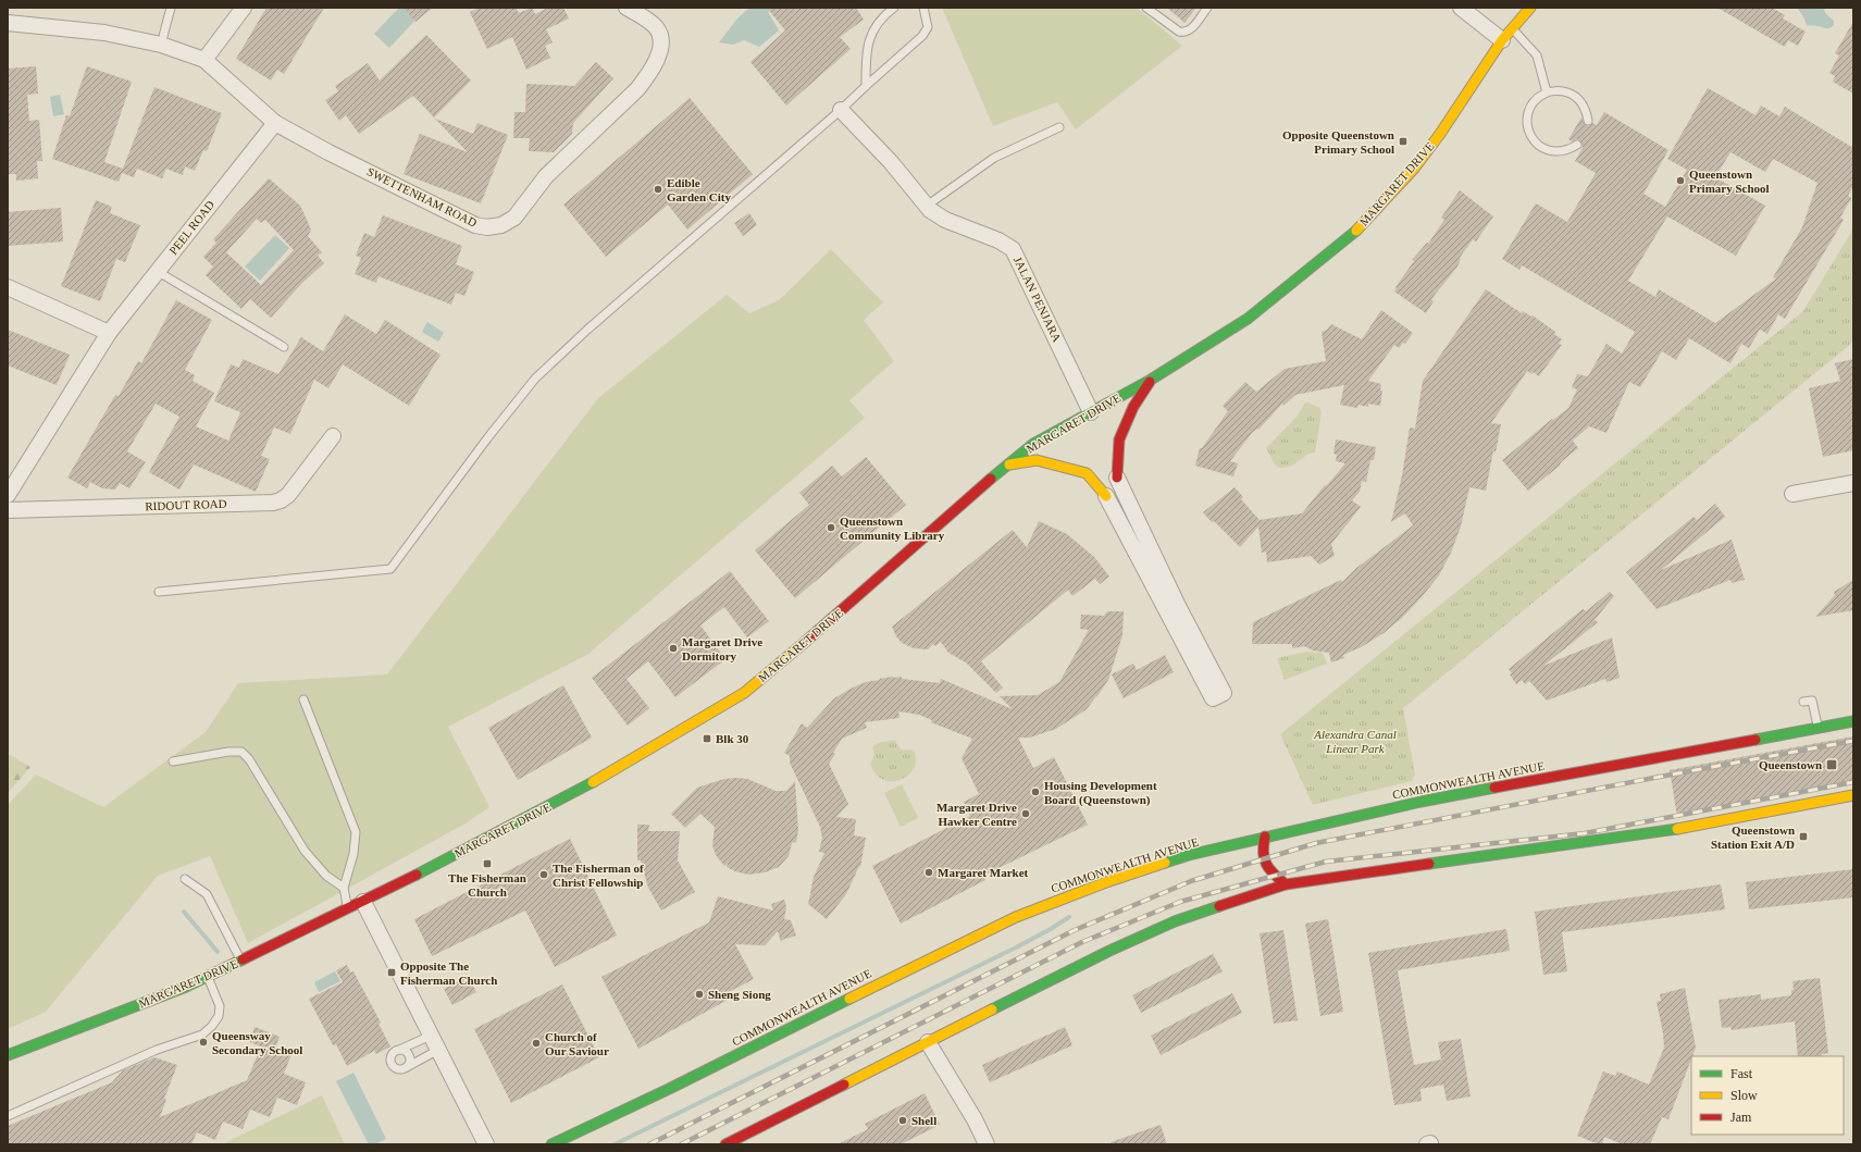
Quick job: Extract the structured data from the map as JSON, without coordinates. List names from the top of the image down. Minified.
{"streets":{"main road":["MARGARET DRIVE","COMMONWEALTH AVENUE"],"street":["SWETTENHAM ROAD","PEEL ROAD","JALAN PENJARA","RIDOUT ROAD"]},"crossings":[["MARGARET DRIVE","JALAN PENJARA"],["SWETTENHAM ROAD","PEEL ROAD"]],"parks":["Alexandra Canal Linear Park"],"places":{"transit":["Opposite Queenstown Primary School","Blk 30","Queenstown","Queenstown Station Exit A/D","The Fisherman Church","Opposite The Fisherman Church"],"other":["Queenstown Primary School","Edible Garden City","Queenstown Community Library","Margaret Drive Dormitory","Housing Development Board (Queenstown)","Margaret Drive Hawker Centre","Margaret Market","The Fisherman of Christ Fellowship","Sheng Siong","Queensway Secondary School","Church of Our Saviour","Shell"]},"legend":["Fast","Slow","Jam"]}
